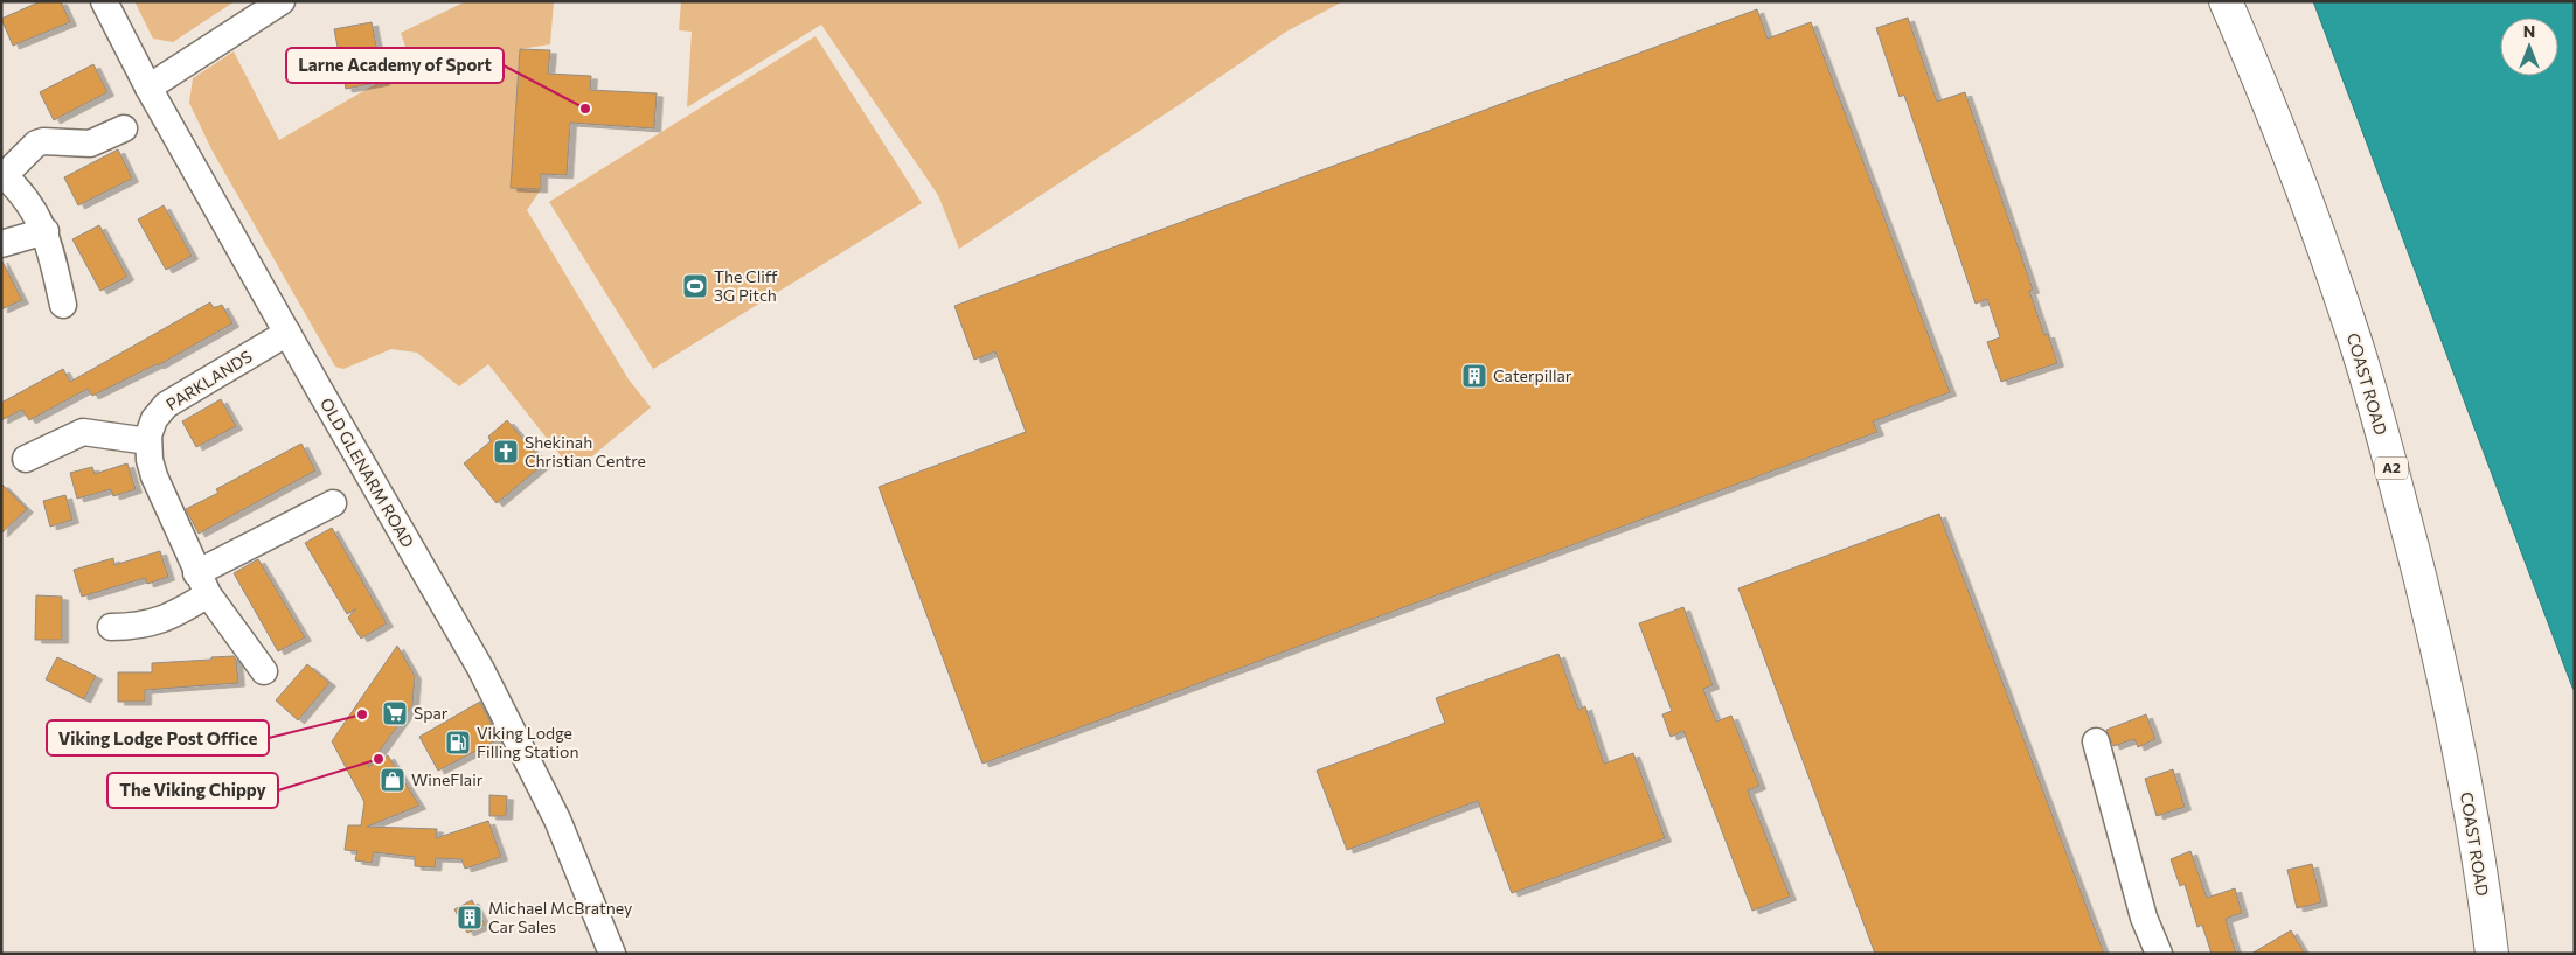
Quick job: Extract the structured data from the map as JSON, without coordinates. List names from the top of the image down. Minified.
{"streets":{"main road":["COAST ROAD","A2"],"street":["PARKLANDS","OLD GLENARM ROAD"]},"crossings":[["PARKLANDS","OLD GLENARM ROAD"]],"places":{"other":["Larne Academy of Sport","Viking Lodge Post Office","The Viking Chippy"],"sports":["The Cliff 3G Pitch"],"building":["Caterpillar","Michael McBratney Car Sales"],"church":["Shekinah Christian Centre"],"supermarket":["Spar"],"fuel station":["Viking Lodge Filling Station"],"shop":["WineFlair"]},"north":"top"}
